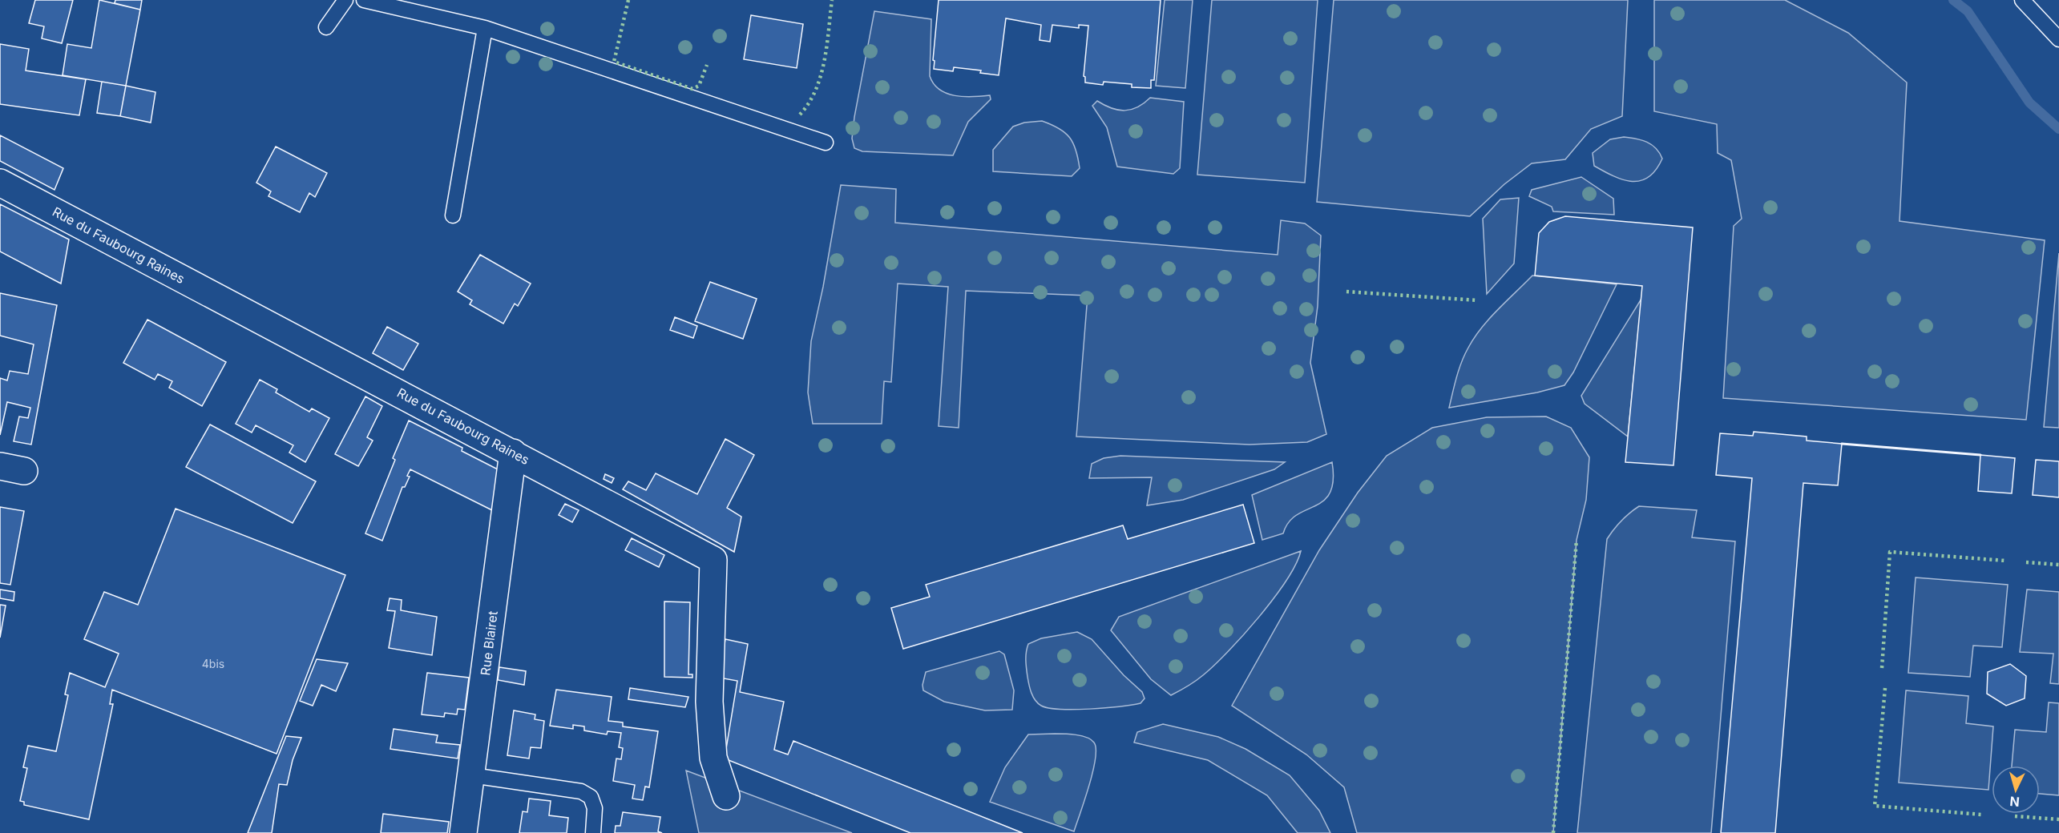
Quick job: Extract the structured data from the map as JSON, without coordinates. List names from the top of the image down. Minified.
{"streets":{"street":["Rue du Faubourg Raines","Rue Blairet"]},"crossings":[["Rue du Faubourg Raines","Rue Blairet"]],"house_numbers":["4bis"],"north":"bottom"}
